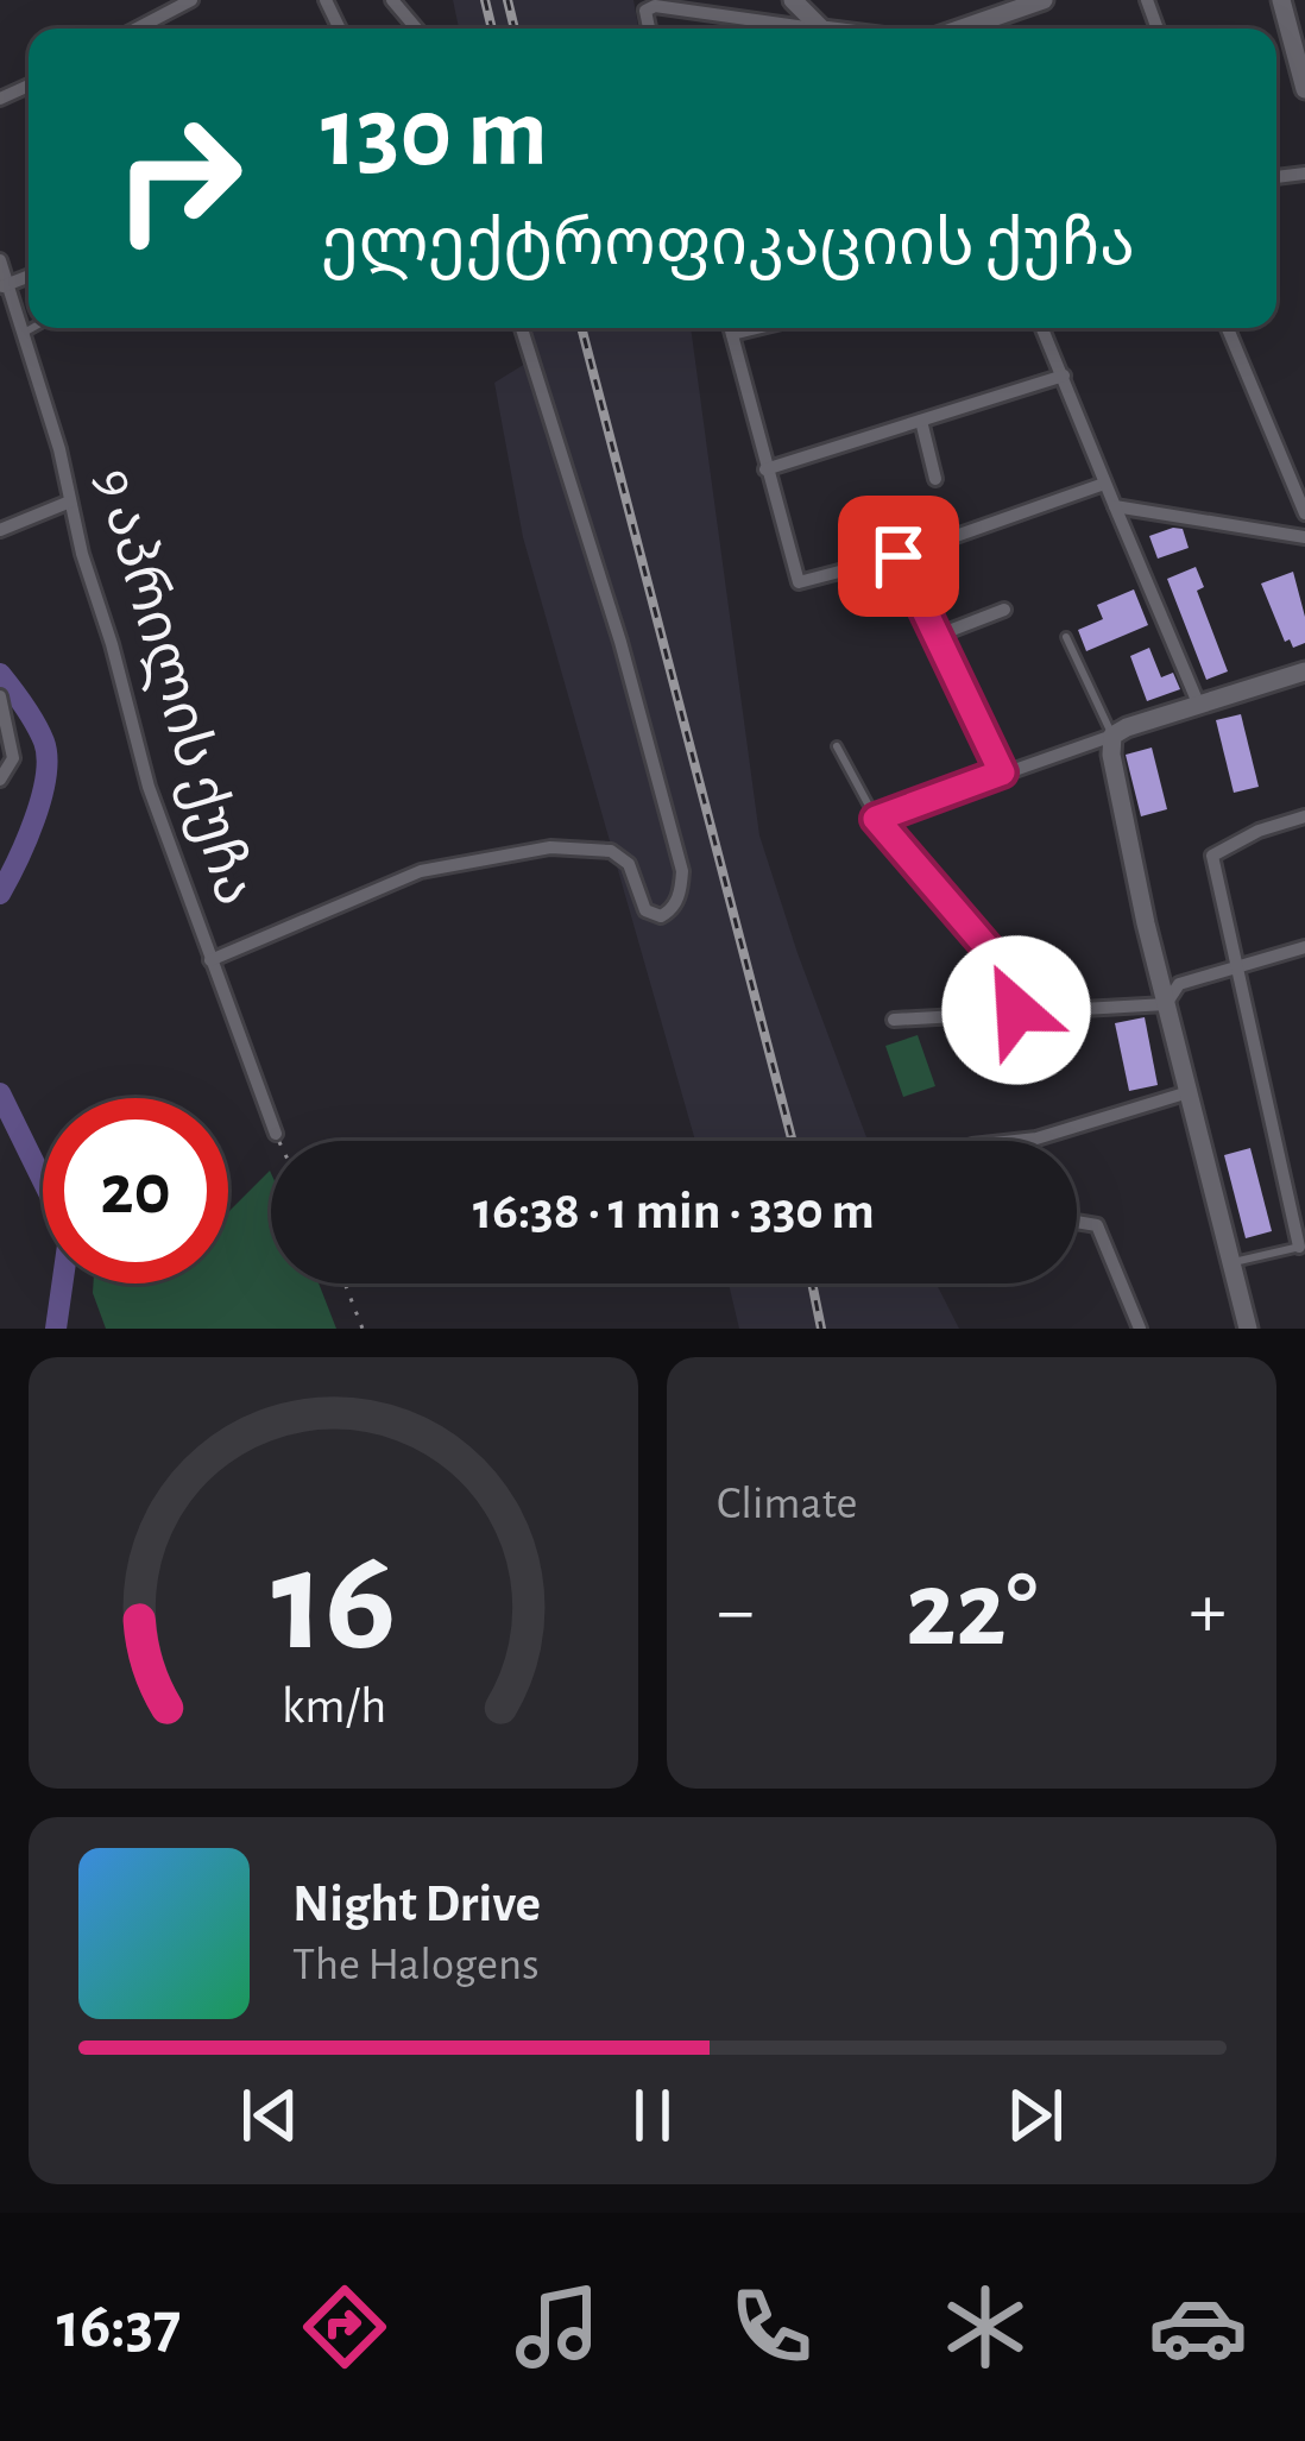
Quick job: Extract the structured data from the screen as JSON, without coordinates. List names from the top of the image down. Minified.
{"streets":{"street":["9 აპრილის ქუჩა"]},"page":{"turn":["130 m","ელექტროფიკაციის ქუჩა"],"limit":"20","trip":"16:38 · 1 min · 330 m","tile":"Climate","heat":["−","22°","+"],"song":["Night Drive","The Halogens"],"tabs":"16:37","gauge":["16","km/h"]}}
